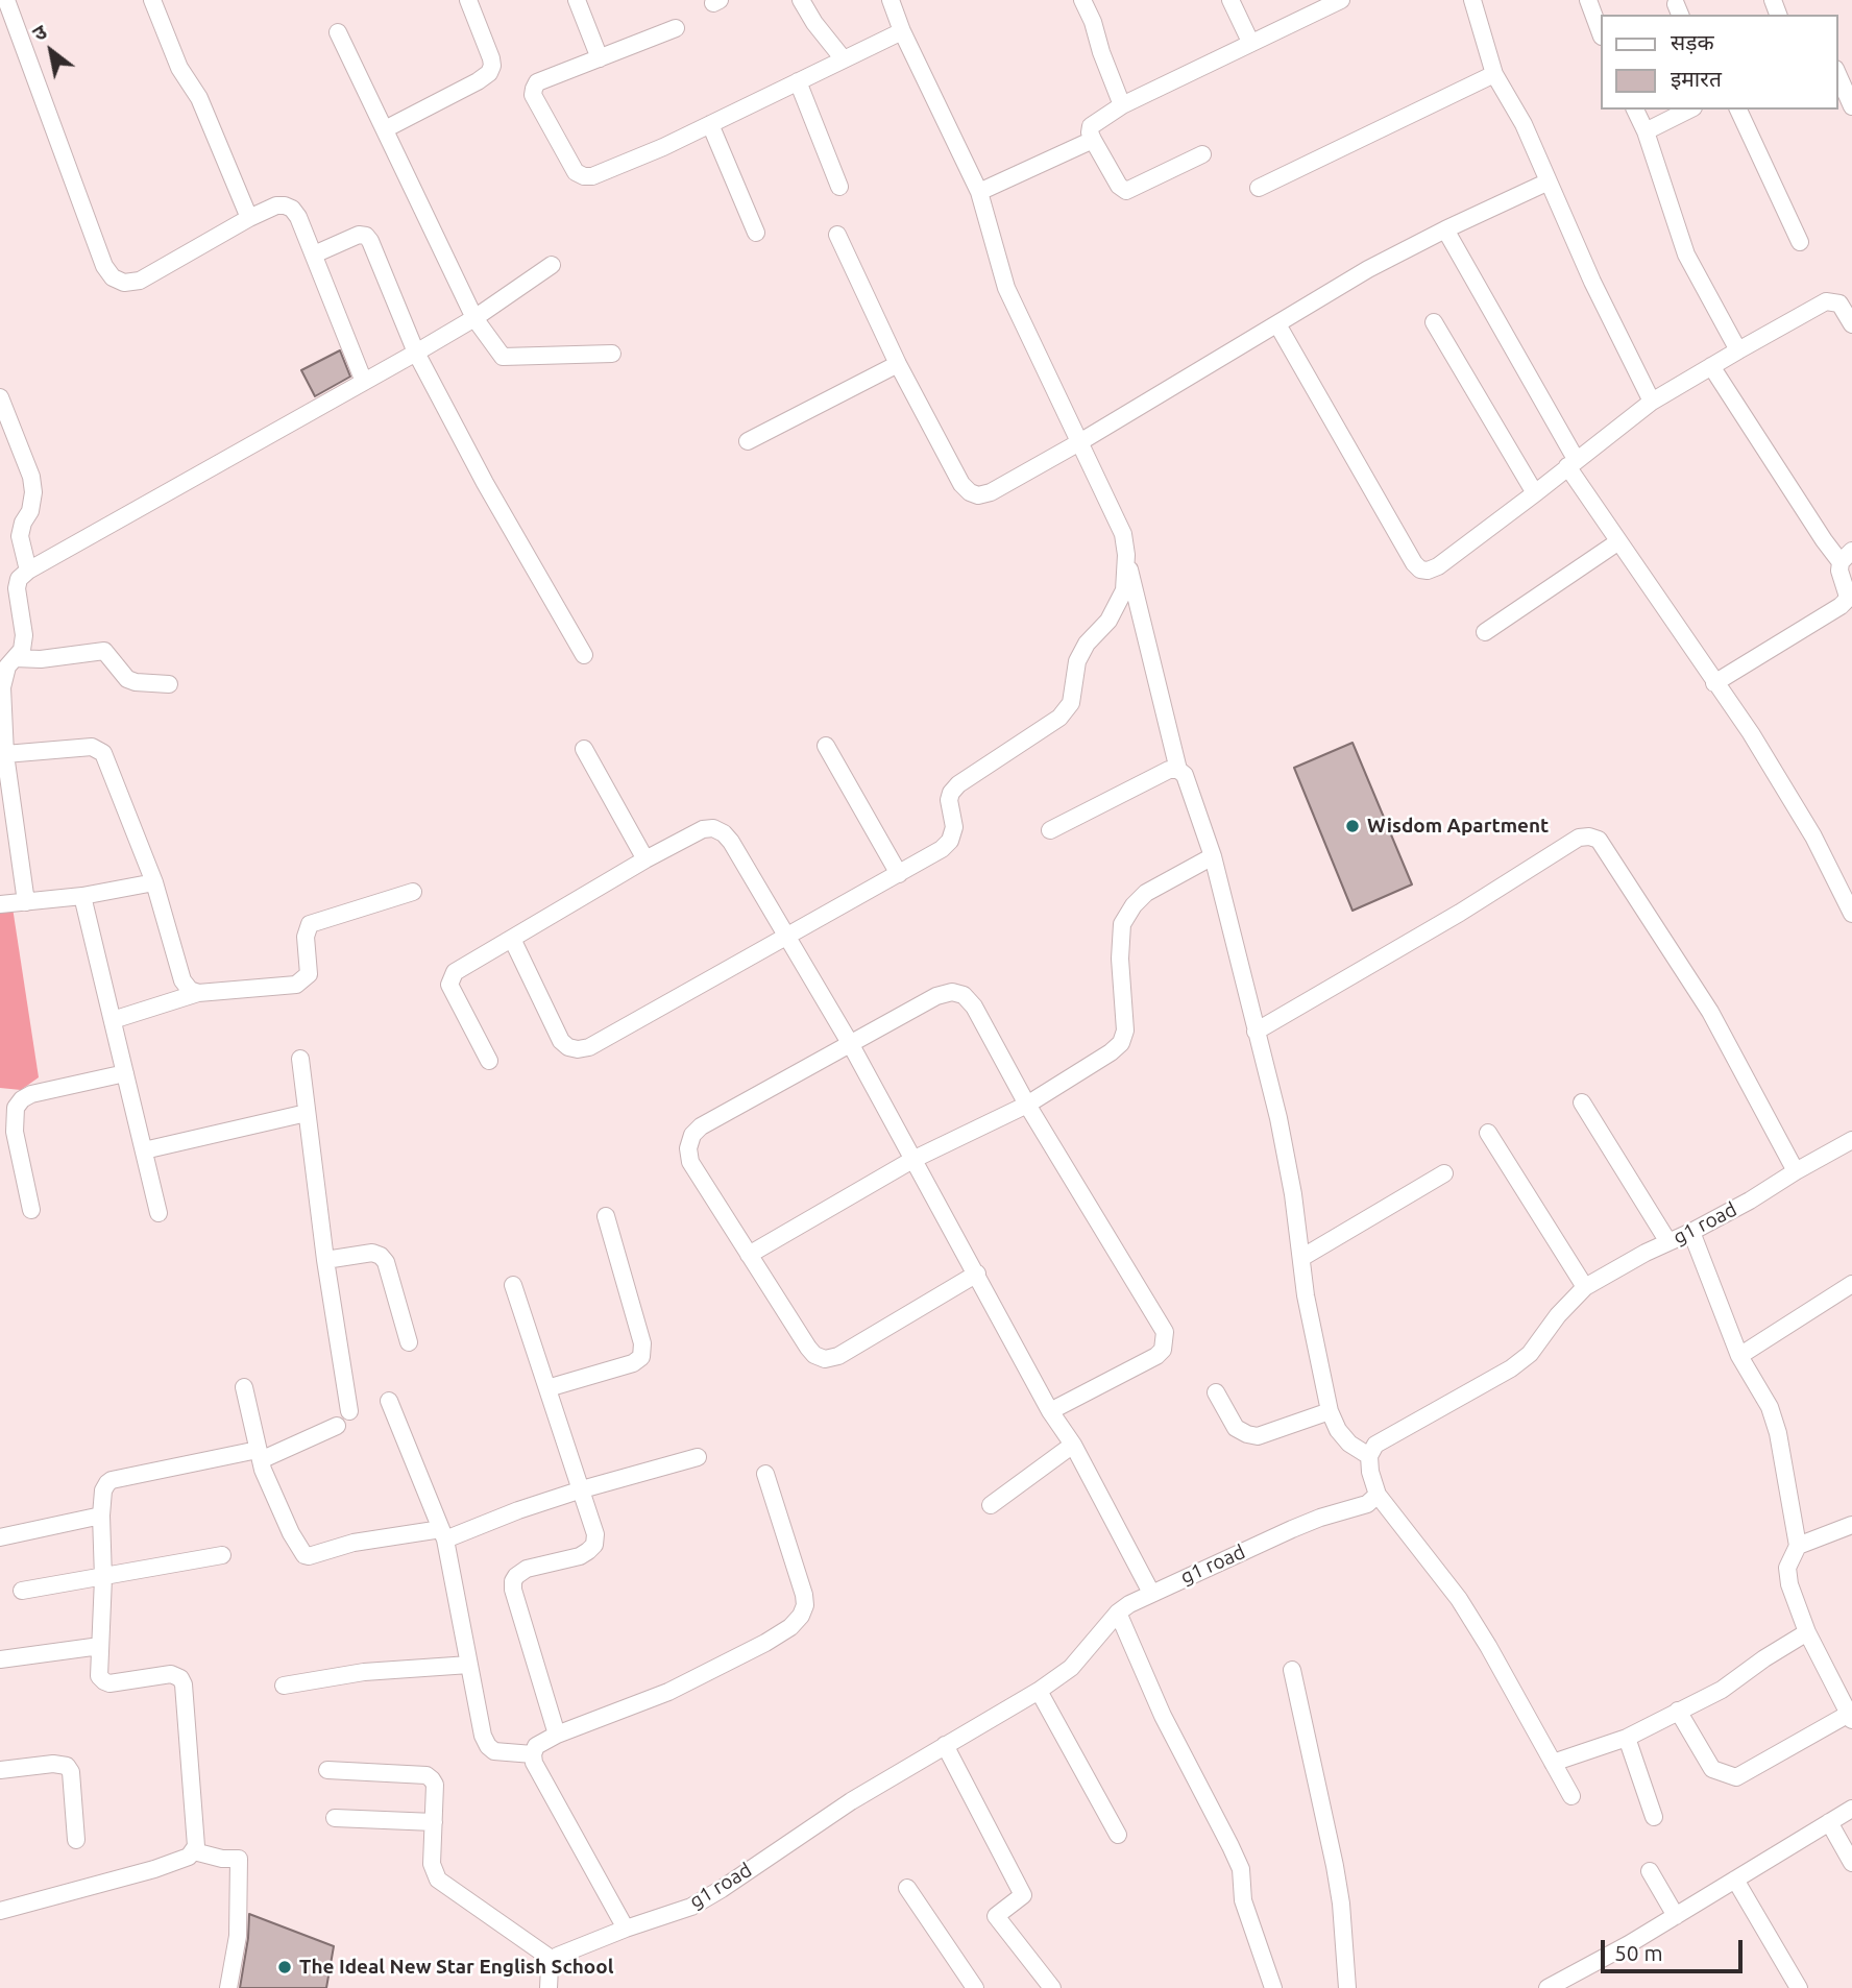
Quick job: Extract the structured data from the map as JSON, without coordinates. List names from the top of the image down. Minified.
{"streets":{"street":["g1 road"]},"places":["Wisdom Apartment","The Ideal New Star English School"],"legend":["सड़क","इमारत"],"scale_bar":"50 m","north":"top left"}
